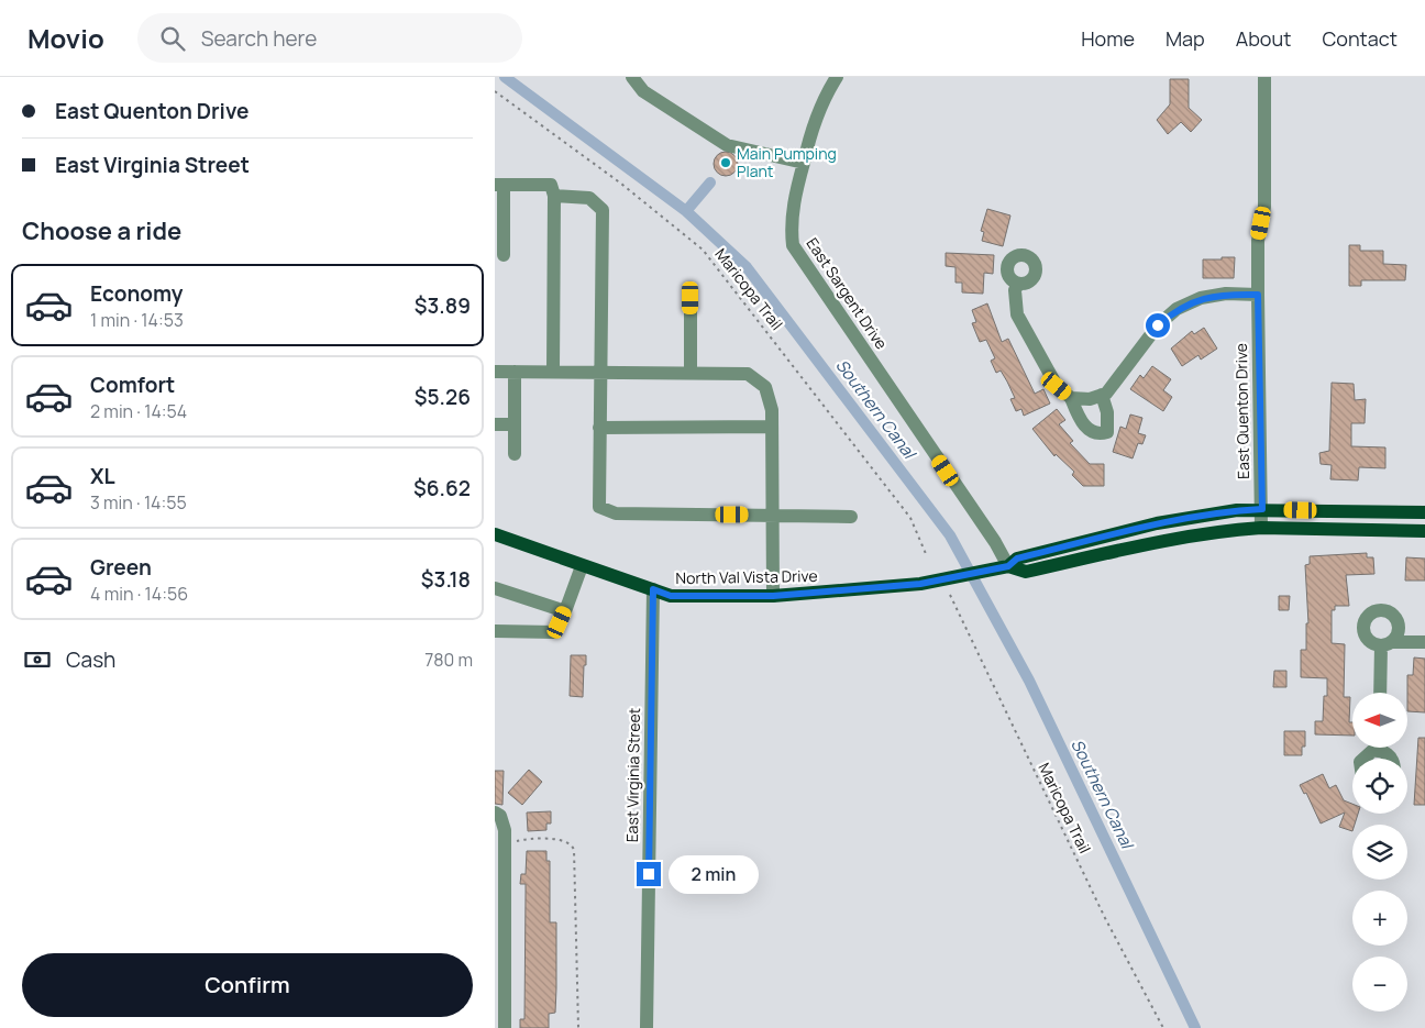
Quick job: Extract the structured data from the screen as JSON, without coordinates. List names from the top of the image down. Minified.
{"streets":{"main road":["North Val Vista Drive"],"street":["East Sargent Drive","East Quenton Drive","East Virginia Street"],"path":["Maricopa Trail"]},"crossings":[["East Sargent Drive","North Val Vista Drive"],["East Quenton Drive","North Val Vista Drive"],["North Val Vista Drive","East Virginia Street"]],"water":["Southern Canal"],"places":["Main Pumping Plant"],"north":"left","page":{"header":"Movio","search":"Search here","nav":["Home","Map","About","Contact"],"banner":["East Quenton Drive","East Virginia Street"],"heading":"Choose a ride","list":[{"name":"Economy","note":"1 min · 14:53","value":"$3.89"},{"name":"Comfort","note":"2 min · 14:54","value":"$5.26"},{"name":"XL","note":"3 min · 14:55","value":"$6.62"},{"name":"Green","note":"4 min · 14:56","value":"$3.18"}],"pay":["Cash","780 m"],"map_buttons":["+","−"],"bubble":"2 min","buttons":"Confirm"}}
